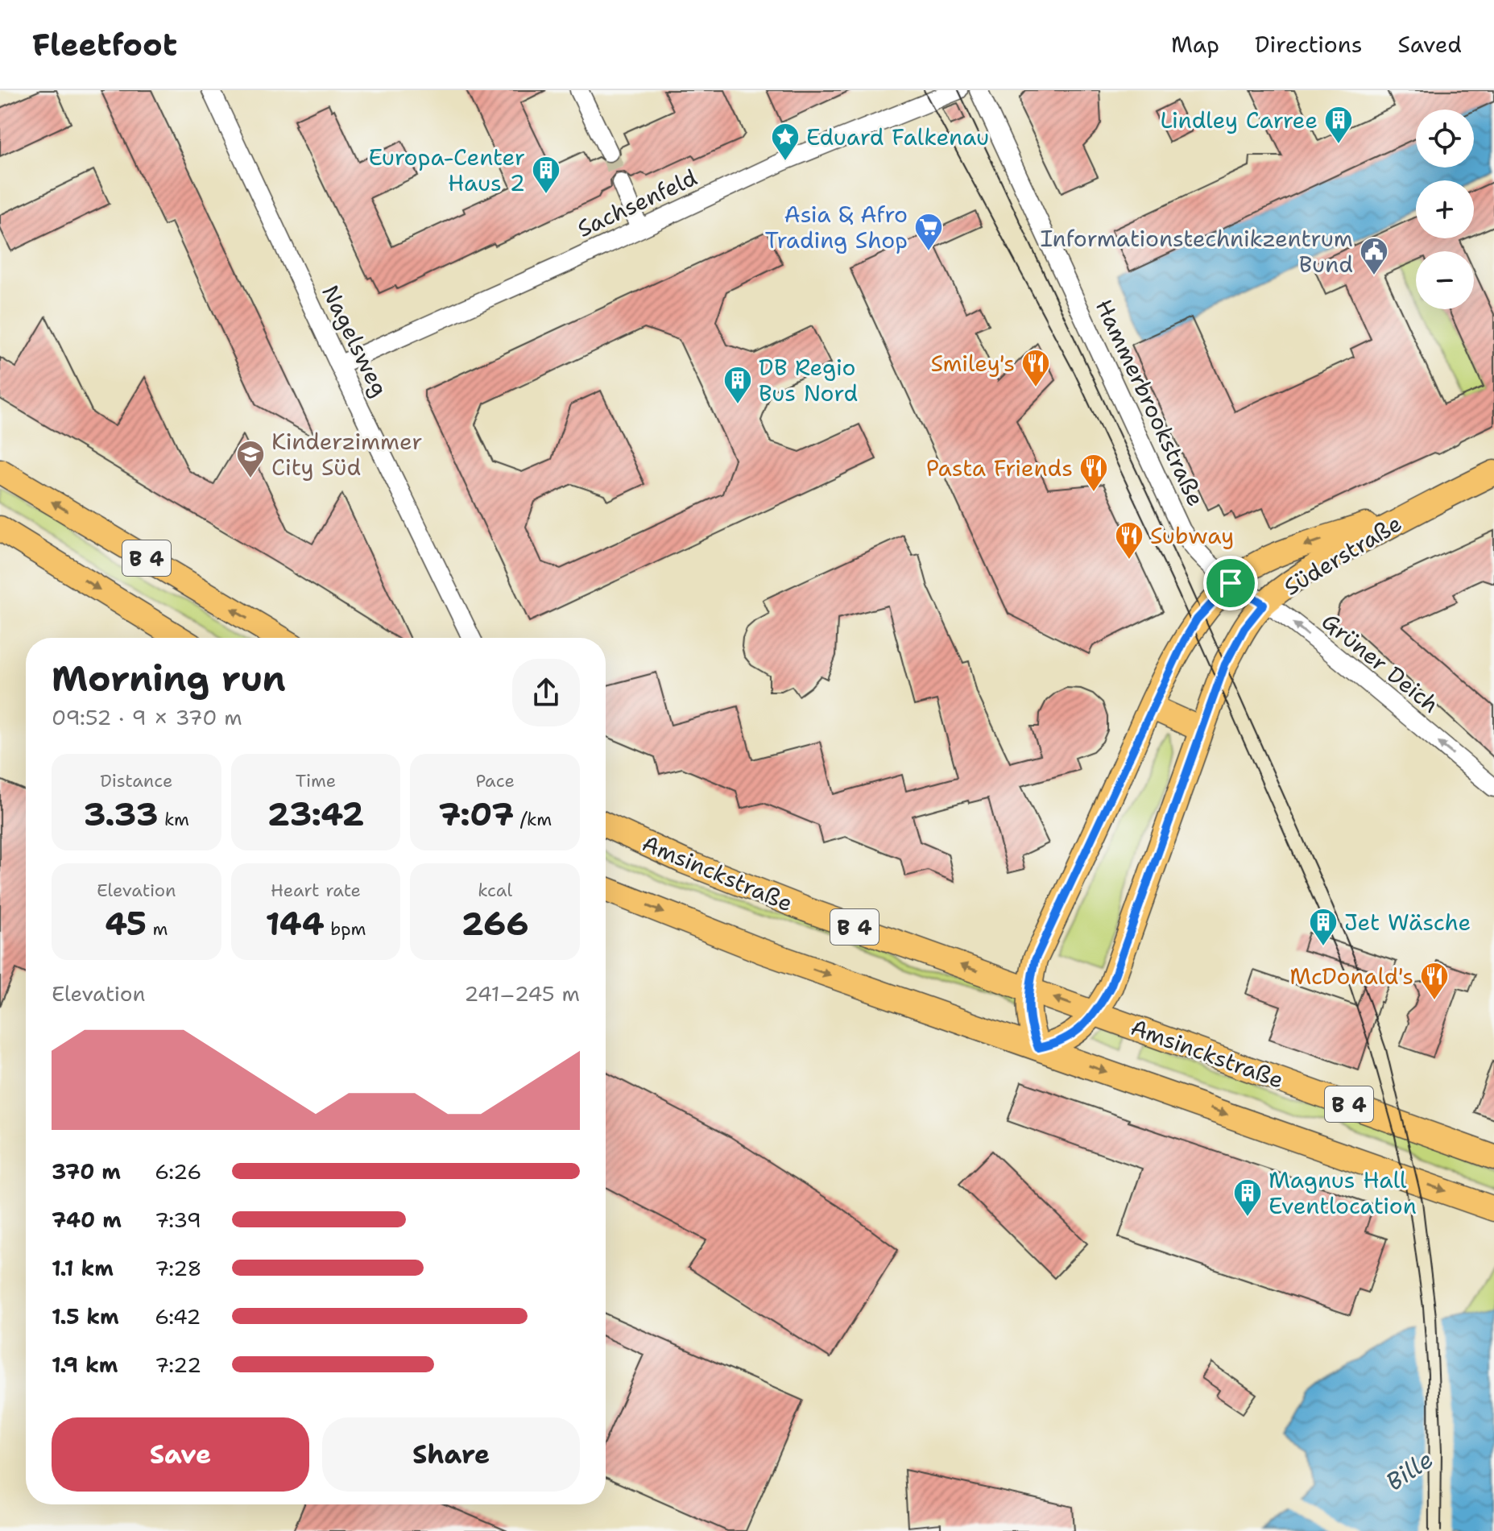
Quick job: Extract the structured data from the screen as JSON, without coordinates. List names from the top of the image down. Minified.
{"streets":{"main road":["Süderstraße","B 4","Amsinckstraße"],"street":["Sachsenfeld","Nagelsweg","Hammerbrookstraße","Grüner Deich"]},"crossings":[["Sachsenfeld","Nagelsweg"],["Hammerbrookstraße","Süderstraße"],["Hammerbrookstraße","Grüner Deich"],["Süderstraße","B 4"],["Süderstraße","Grüner Deich"],["Süderstraße","Amsinckstraße"]],"one_way":["Grüner Deich"],"water":["Bille"],"places":{"building":["Lindley Carree","Europa-Center Haus 2","DB Regio Bus Nord","Jet Wäsche","Magnus Hall Eventlocation"],"place":["Eduard Falkenau"],"supermarket":["Asia & Afro Trading Shop"],"public building":["Informationstechnikzentrum Bund"],"restaurant":["Smiley's","Pasta Friends","Subway","McDonald's"],"school or university":["Kinderzimmer City Süd"]},"page":{"header":"Fleetfoot","nav":["Map","Directions","Saved"],"map_buttons":["+","−"],"heading":["Morning run","09:52 · 9 × 370 m"],"stats":[["Distance","3.33 km"],["Time","23:42"],["Pace","7:07 /km"],["Elevation","45 m"],["Heart rate","144 bpm"],["kcal","266"]],"chart":["Elevation","241–245 m"],"list":[{"name":"370 m","note":"6:26"},{"name":"740 m","note":"7:39"},{"name":"1.1 km","note":"7:28"},{"name":"1.5 km","note":"6:42"},{"name":"1.9 km","note":"7:22"}],"buttons":["Save","Share"]}}
